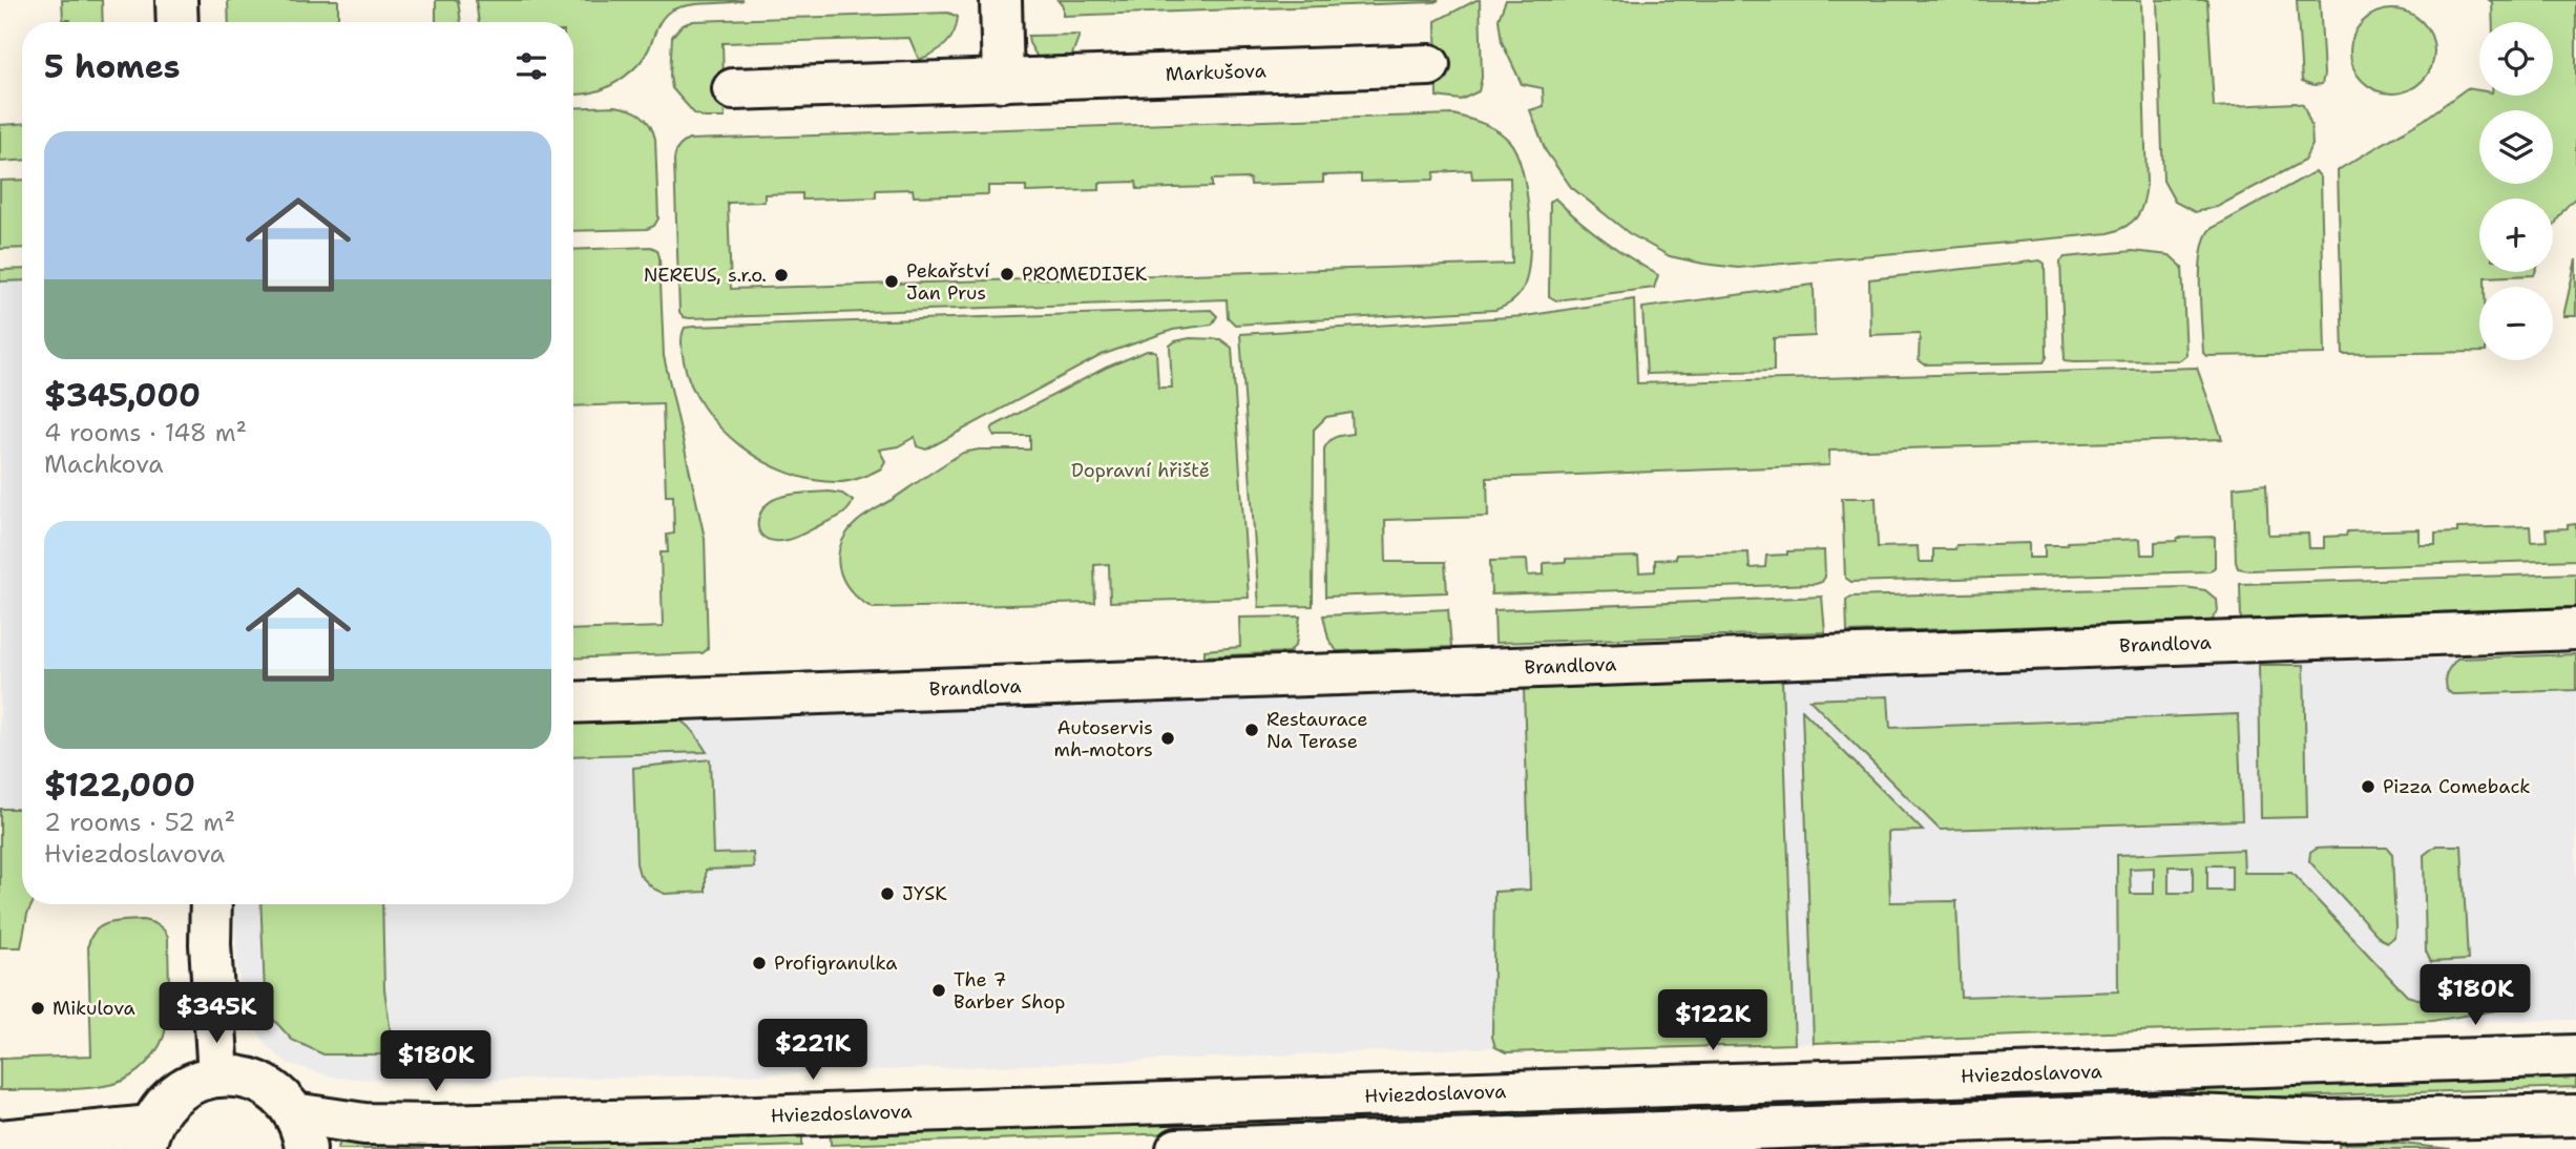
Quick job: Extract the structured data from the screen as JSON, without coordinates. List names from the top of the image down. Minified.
{"streets":{"street":["Markušova","Brandlova","Hviezdoslavova"]},"parks":["Dopravní hřiště"],"places":["PROMEDIJEK","NEREUS, s.r.o.","Pekařství Jan Prus","Restaurace Na Terase","Autoservis mh-motors","Pizza Comeback","JYSK","Profigranulka","The 7 Barber Shop","Mikulova"],"page":{"map_buttons":["+","−"],"heading":"5 homes","list":[{"name":"$345,000","note":"4 rooms · 148 m² · Machkova"},{"name":"$122,000","note":"2 rooms · 52 m² · Hviezdoslavova"}],"price":["$180K","$345K","$122K","$221K","$180K"]}}
